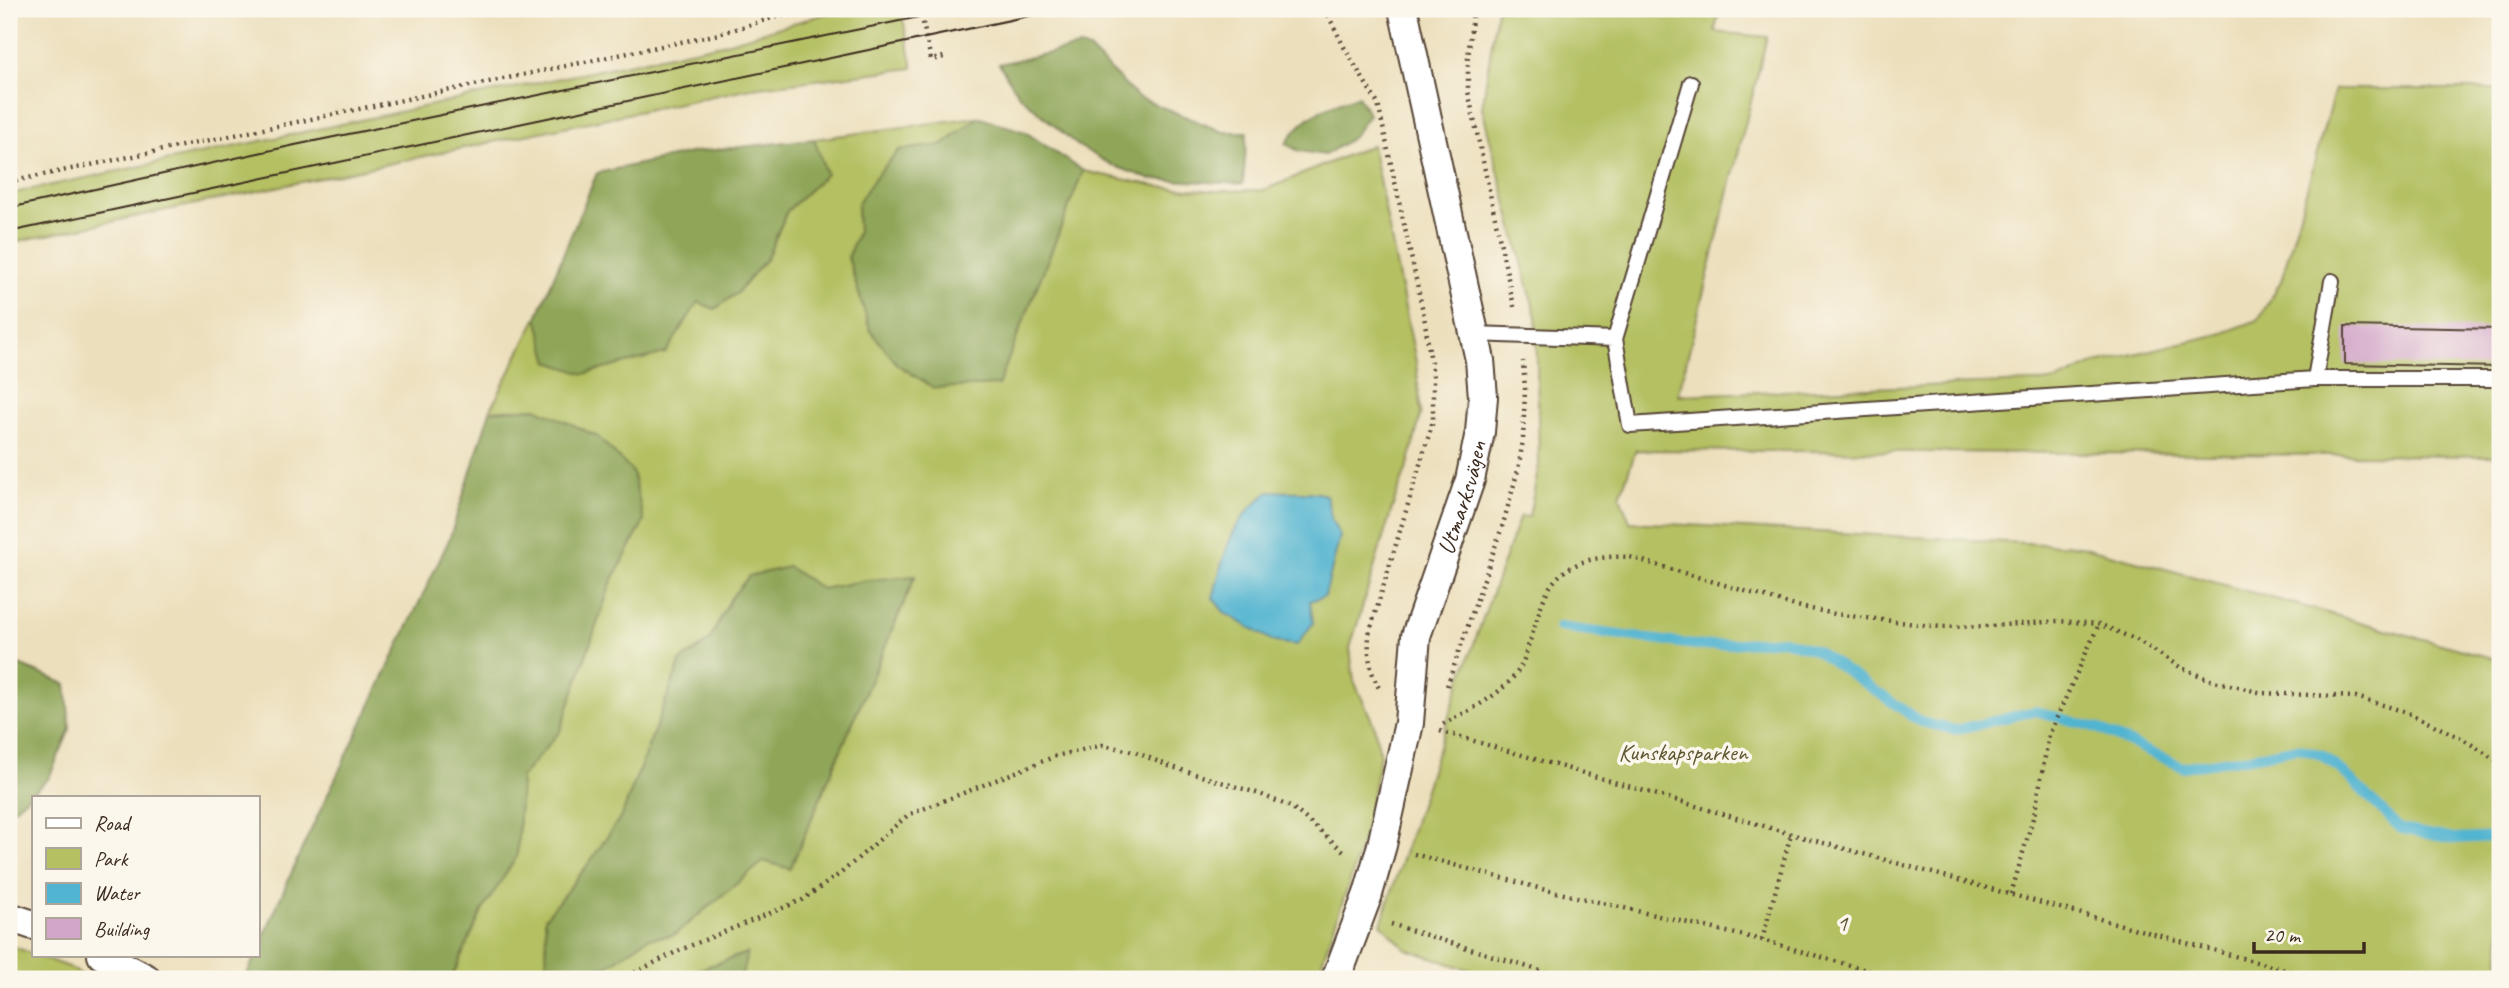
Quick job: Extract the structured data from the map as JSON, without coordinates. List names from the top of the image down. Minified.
{"streets":{"street":["Utmarksvägen"]},"parks":["Kunskapsparken","1"],"legend":["Road","Park","Water","Building"],"scale_bar":"20 m"}
